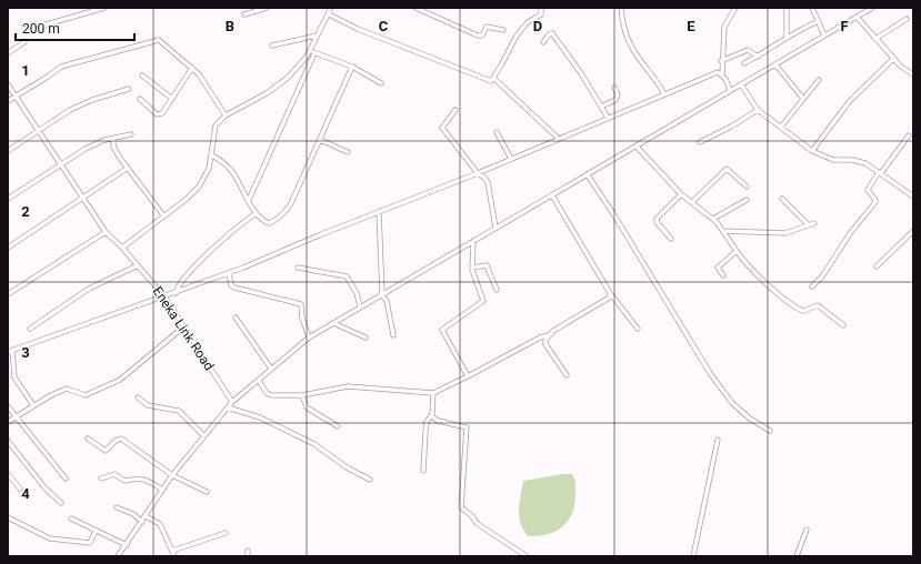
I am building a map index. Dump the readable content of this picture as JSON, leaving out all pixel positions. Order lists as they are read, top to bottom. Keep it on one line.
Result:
{"streets":{"street":["Eneka Link Road"]},"scale_bar":"200 m","grid":{"columns":["B","C","D","E","F"],"rows":["1","2","3","4"]}}
